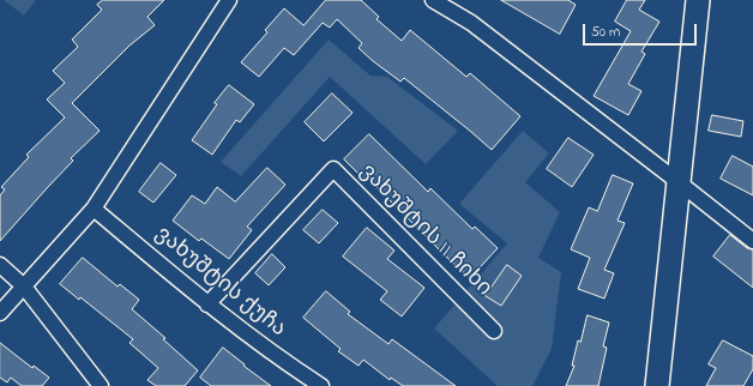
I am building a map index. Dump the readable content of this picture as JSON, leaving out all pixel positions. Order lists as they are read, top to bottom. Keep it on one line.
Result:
{"streets":{"street":["ვახუშტის II ჩიხი","ვახუშტის ქუჩა"]},"crossings":[["ვახუშტის II ჩიხი","ვახუშტის ქუჩა"]],"scale_bar":"50 m"}
